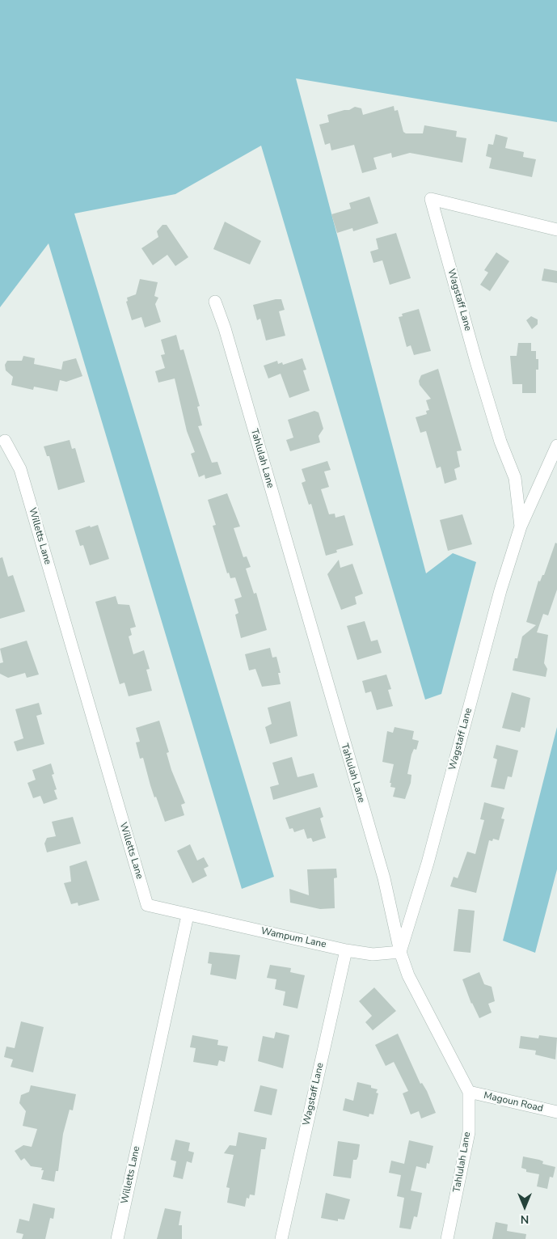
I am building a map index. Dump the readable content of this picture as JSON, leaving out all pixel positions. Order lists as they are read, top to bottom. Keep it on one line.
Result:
{"streets":{"street":["Wagstaff Lane","Tahlulah Lane","Willetts Lane","Wampum Lane","Magoun Road"]},"crossings":[["Wagstaff Lane","Tahlulah Lane"],["Wagstaff Lane","Wampum Lane"],["Tahlulah Lane","Wampum Lane"],["Tahlulah Lane","Magoun Road"],["Willetts Lane","Wampum Lane"]],"north":"bottom"}
